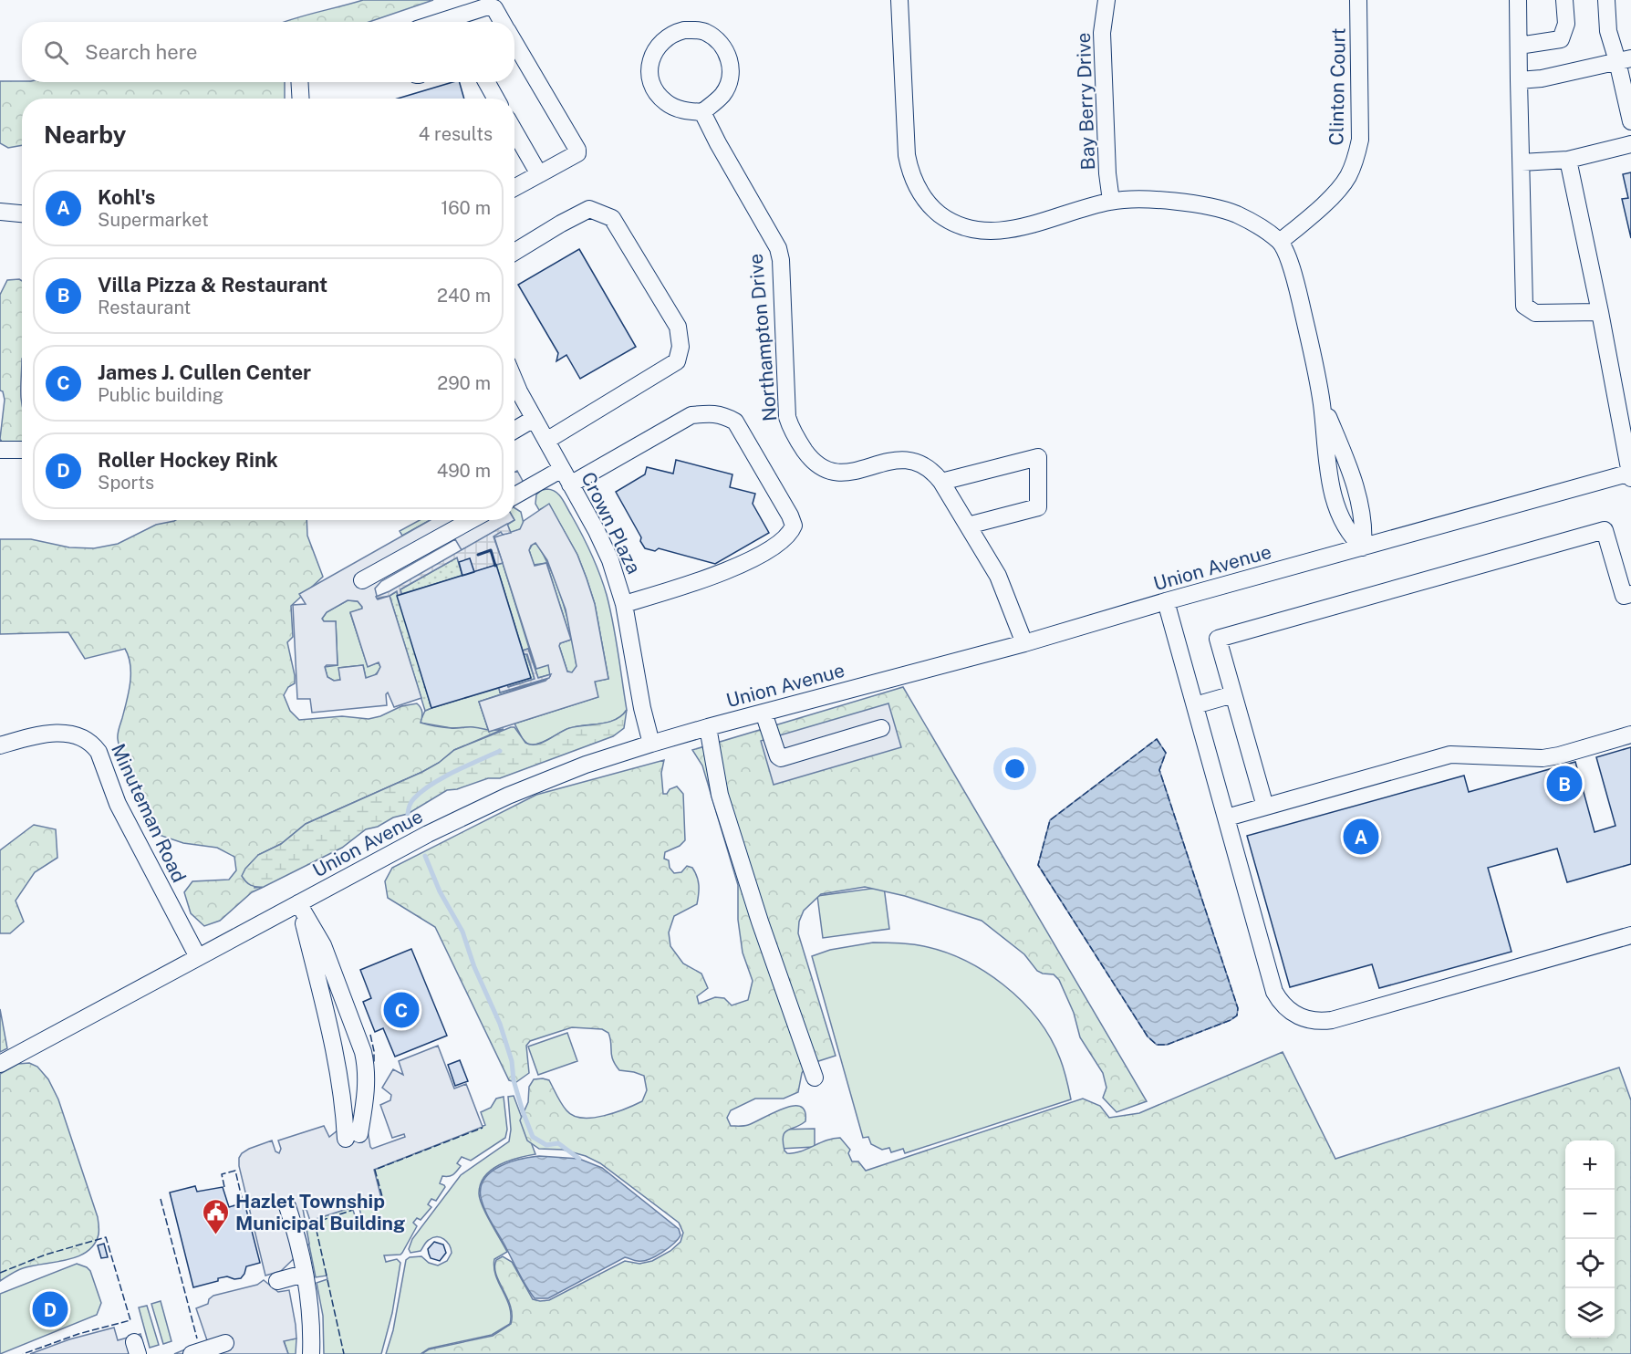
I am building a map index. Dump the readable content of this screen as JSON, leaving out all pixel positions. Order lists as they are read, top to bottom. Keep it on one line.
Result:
{"streets":{"street":["Clinton Court","Bay Berry Drive","Northampton Drive","Crown Plaza","Union Avenue","Minuteman Road"]},"crossings":[["Northampton Drive","Union Avenue"],["Crown Plaza","Union Avenue"],["Union Avenue","Minuteman Road"]],"places":{"public building":["Hazlet Township Municipal Building"]},"page":{"search":"Search here","heading":["Nearby","4 results"],"list":[{"mark":"A","name":"Kohl's","note":"Supermarket","value":"160 m"},{"mark":"B","name":"Villa Pizza & Restaurant","note":"Restaurant","value":"240 m"},{"mark":"C","name":"James J. Cullen Center","note":"Public building","value":"290 m"},{"mark":"D","name":"Roller Hockey Rink","note":"Sports","value":"490 m"}],"pins":["B","A","C","D"],"map_buttons":["+","−"]}}
